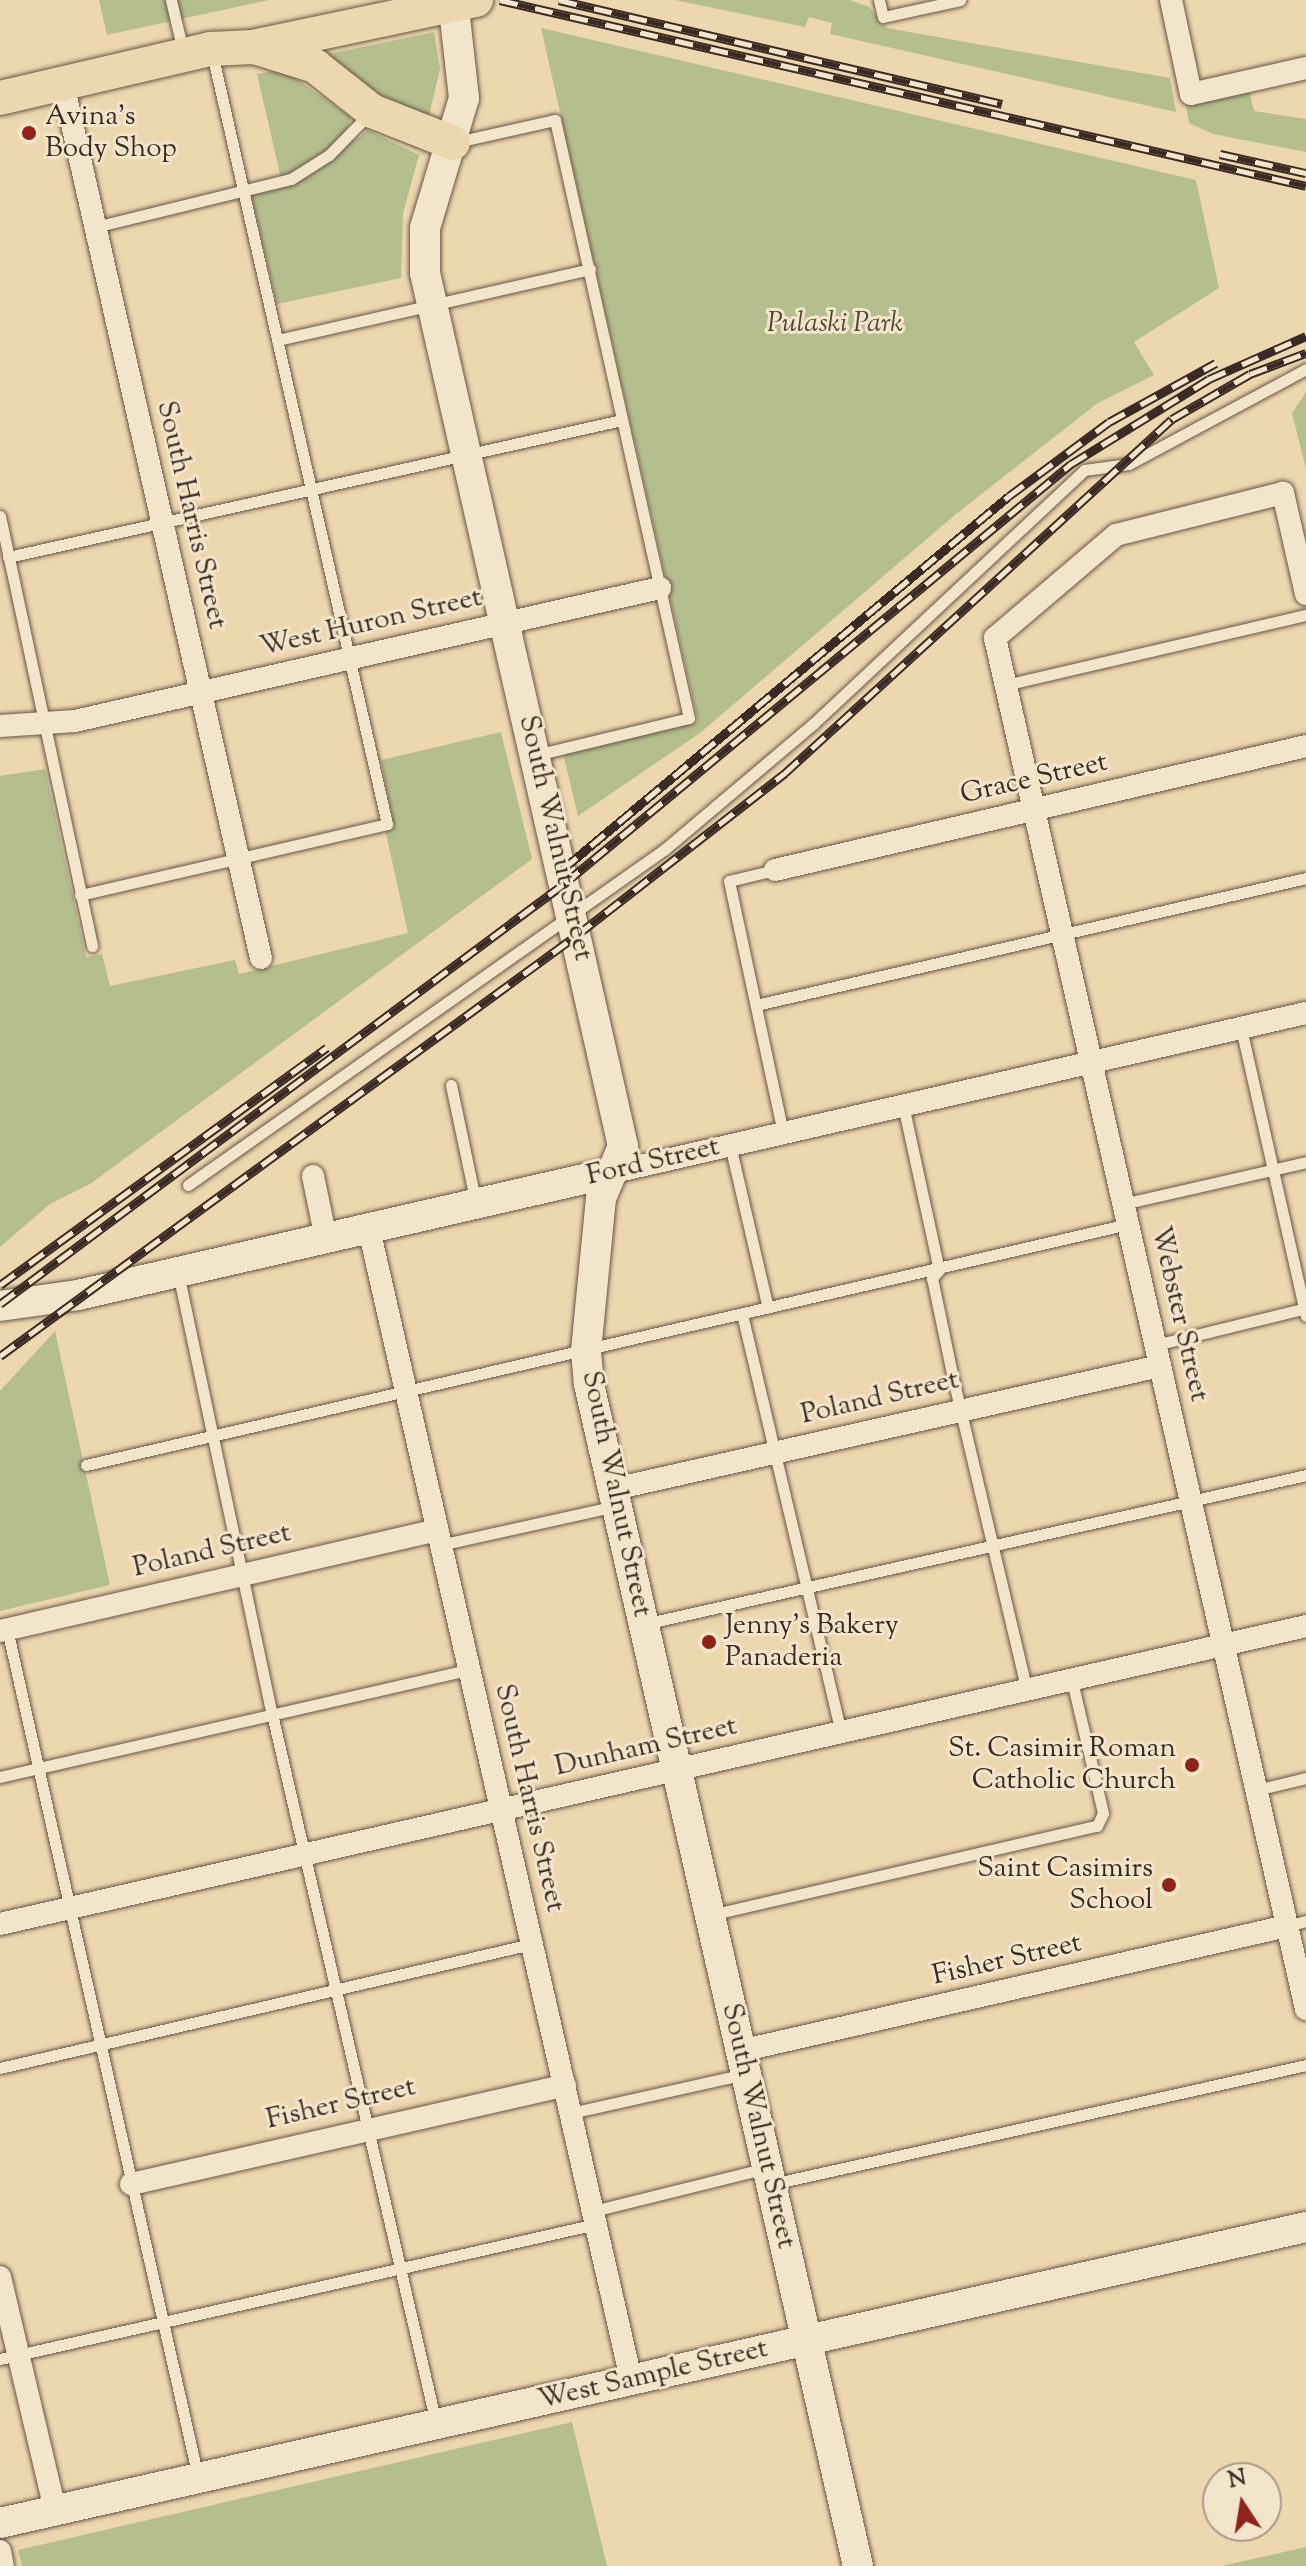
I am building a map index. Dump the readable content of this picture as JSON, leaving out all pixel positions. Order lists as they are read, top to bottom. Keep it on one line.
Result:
{"streets":{"street":["South Harris Street","West Huron Street","Grace Street","South Walnut Street","Ford Street","Webster Street","Poland Street","Dunham Street","Fisher Street","West Sample Street"]},"crossings":[["South Harris Street","West Huron Street"],["South Harris Street","Ford Street"],["South Harris Street","Poland Street"],["South Harris Street","Dunham Street"],["South Harris Street","Fisher Street"],["South Harris Street","West Sample Street"],["West Huron Street","South Walnut Street"],["Grace Street","Webster Street"],["South Walnut Street","Ford Street"],["South Walnut Street","Poland Street"],["South Walnut Street","Dunham Street"],["South Walnut Street","Fisher Street"],["South Walnut Street","West Sample Street"],["Ford Street","Webster Street"],["Webster Street","Poland Street"],["Webster Street","Dunham Street"],["Webster Street","Fisher Street"]],"parks":["Pulaski Park"],"places":["Avina's Body Shop","Jenny's Bakery Panaderia","St. Casimir Roman Catholic Church","Saint Casimirs School"],"north":"top"}
